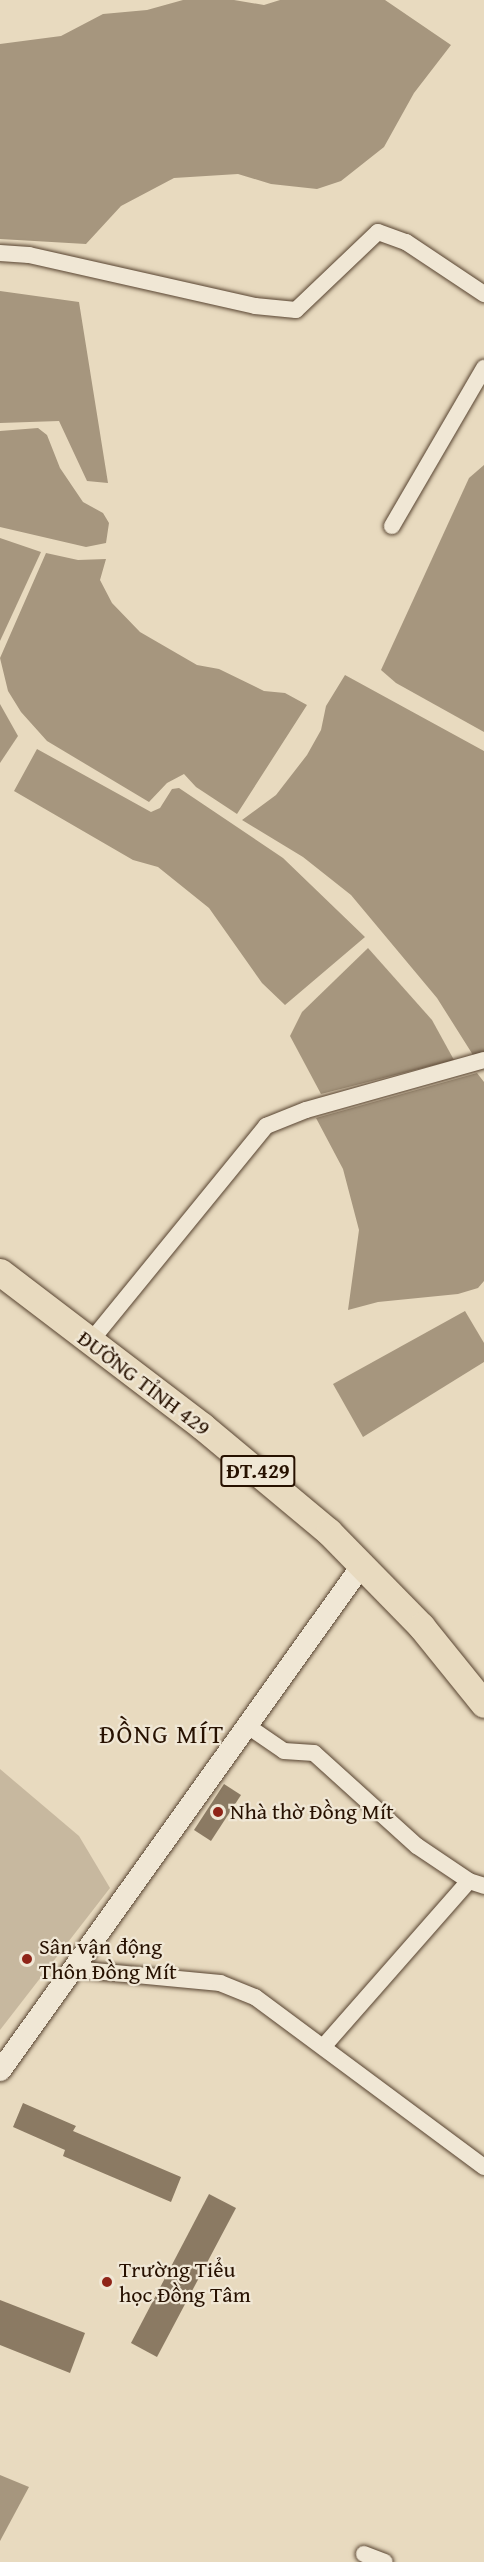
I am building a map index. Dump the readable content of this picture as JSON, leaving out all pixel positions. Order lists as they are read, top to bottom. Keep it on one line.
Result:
{"streets":{"main road":["ĐƯỜNG TỈNH 429","ĐT.429"]},"districts":["ĐỒNG MÍT"],"places":["Nhà thờ Đồng Mít","Sân vận động Thôn Đồng Mít","Trường Tiểu học Đồng Tâm"]}
